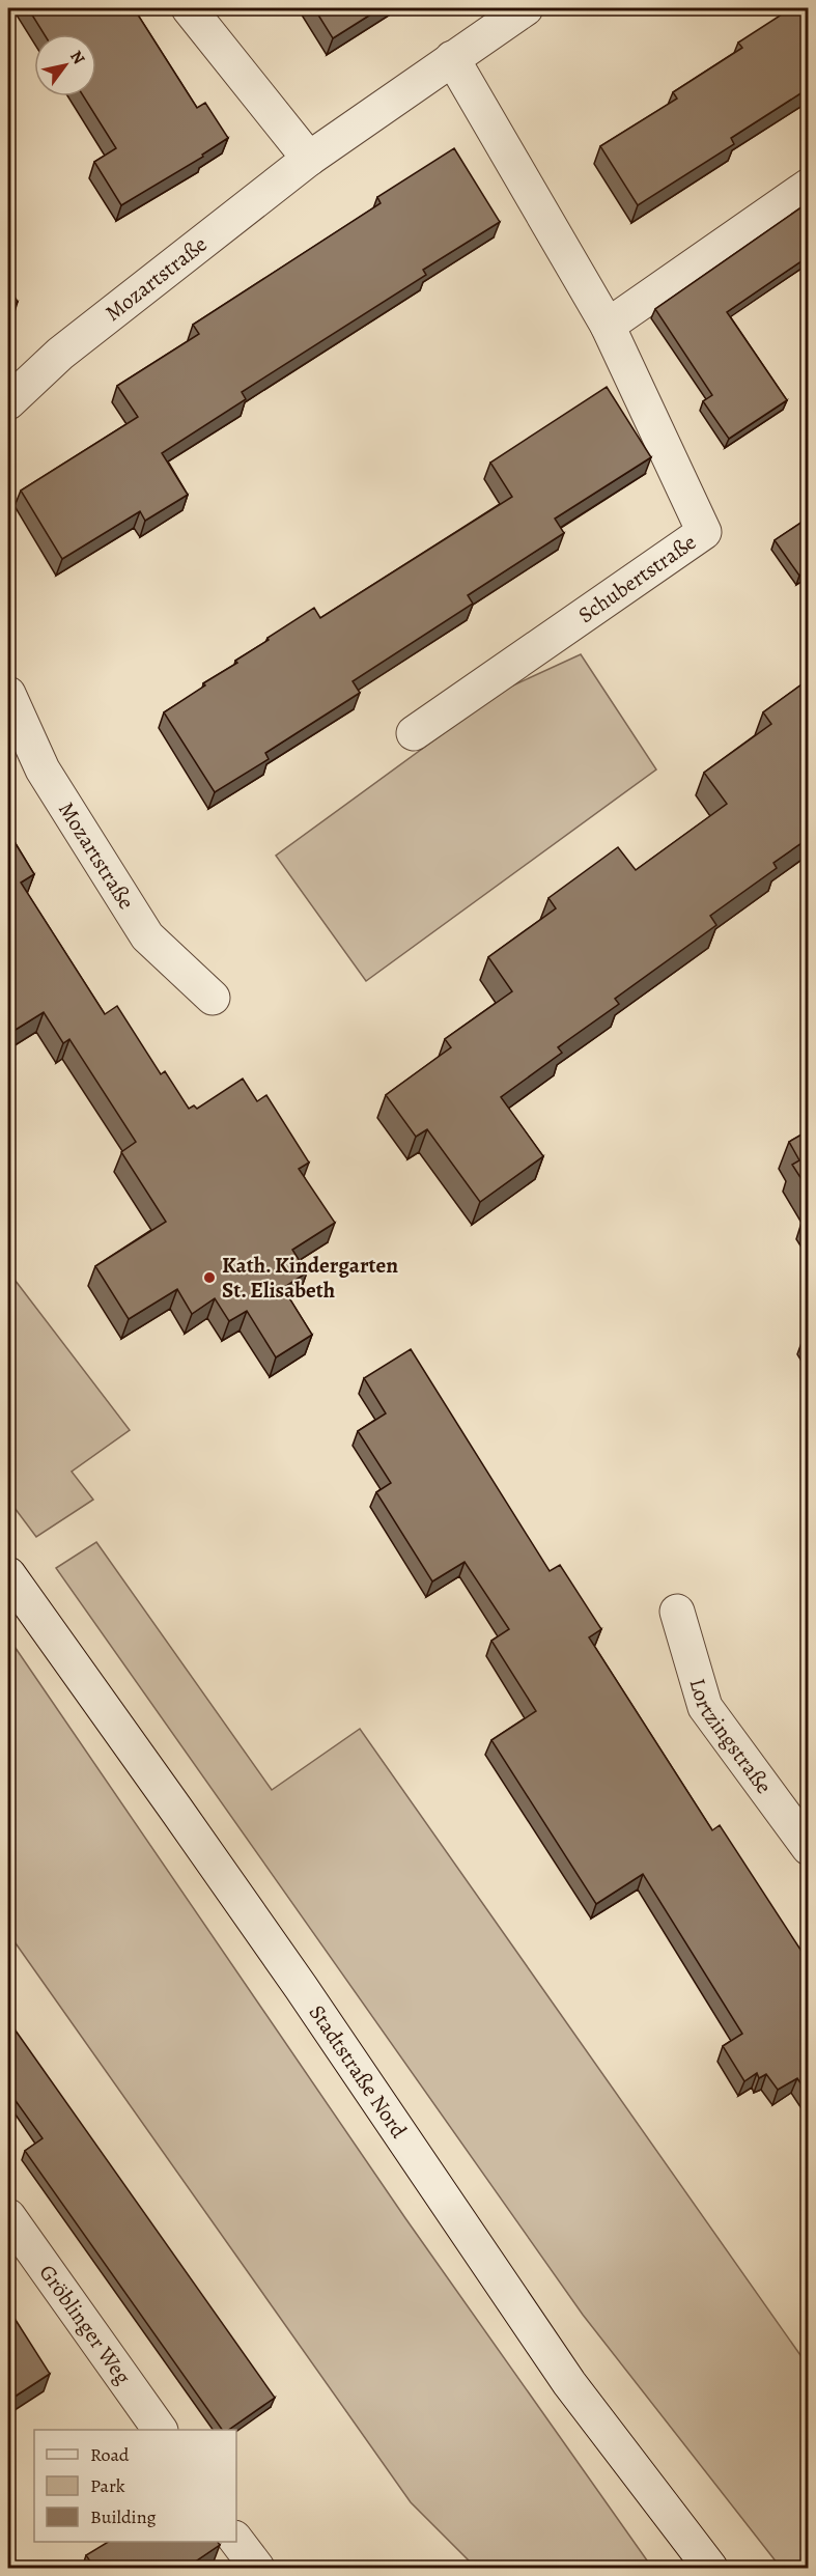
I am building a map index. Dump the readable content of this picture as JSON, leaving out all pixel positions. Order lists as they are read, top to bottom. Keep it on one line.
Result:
{"streets":{"street":["Mozartstraße","Schubertstraße","Lortzingstraße","Stadtstraße Nord","Gröblinger Weg"]},"crossings":[["Mozartstraße","Schubertstraße"]],"places":["Kath. Kindergarten St. Elisabeth"],"legend":["Road","Park","Building"],"north":"top right"}
